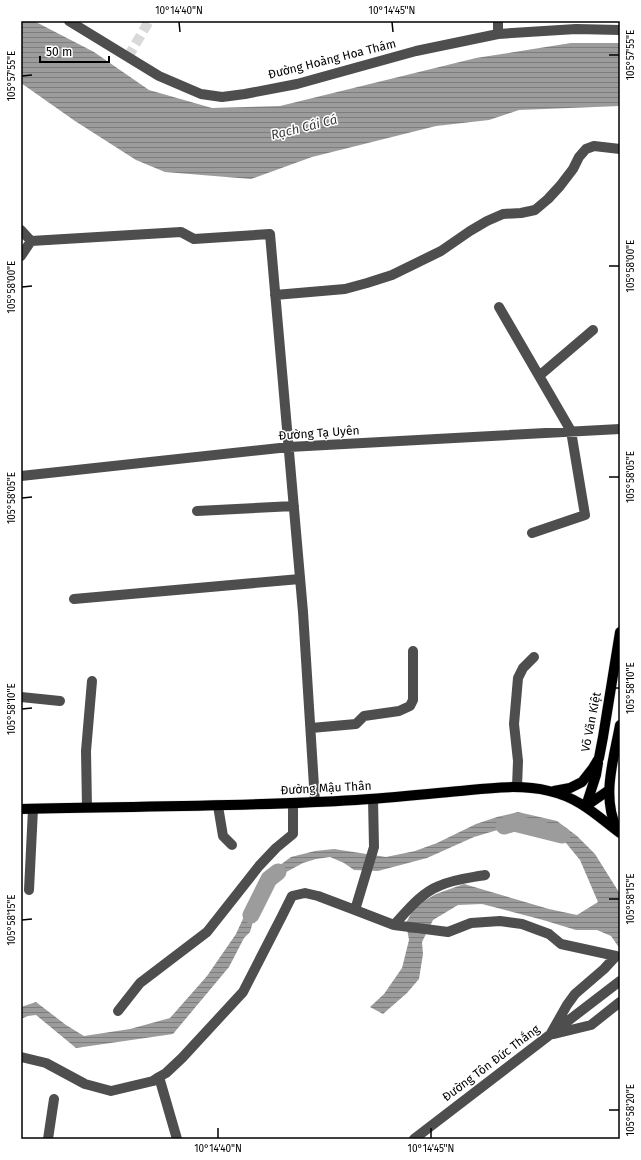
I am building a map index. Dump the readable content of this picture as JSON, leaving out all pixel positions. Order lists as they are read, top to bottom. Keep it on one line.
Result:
{"streets":{"main road":["Võ Văn Kiệt","Đường Mậu Thân"],"street":["Đường Hoàng Hoa Thám","Đường Tạ Uyên","Đường Tôn Đức Thắng"]},"crossings":[["Võ Văn Kiệt","Đường Mậu Thân"]],"water":["Rạch Cái Cá"],"scale_bar":"50 m","coordinates":["10°14'40\"N","10°14'45\"N","105°57'55\"E","105°58'00\"E","105°58'05\"E","105°58'10\"E","105°58'15\"E","105°58'20\"E"]}
